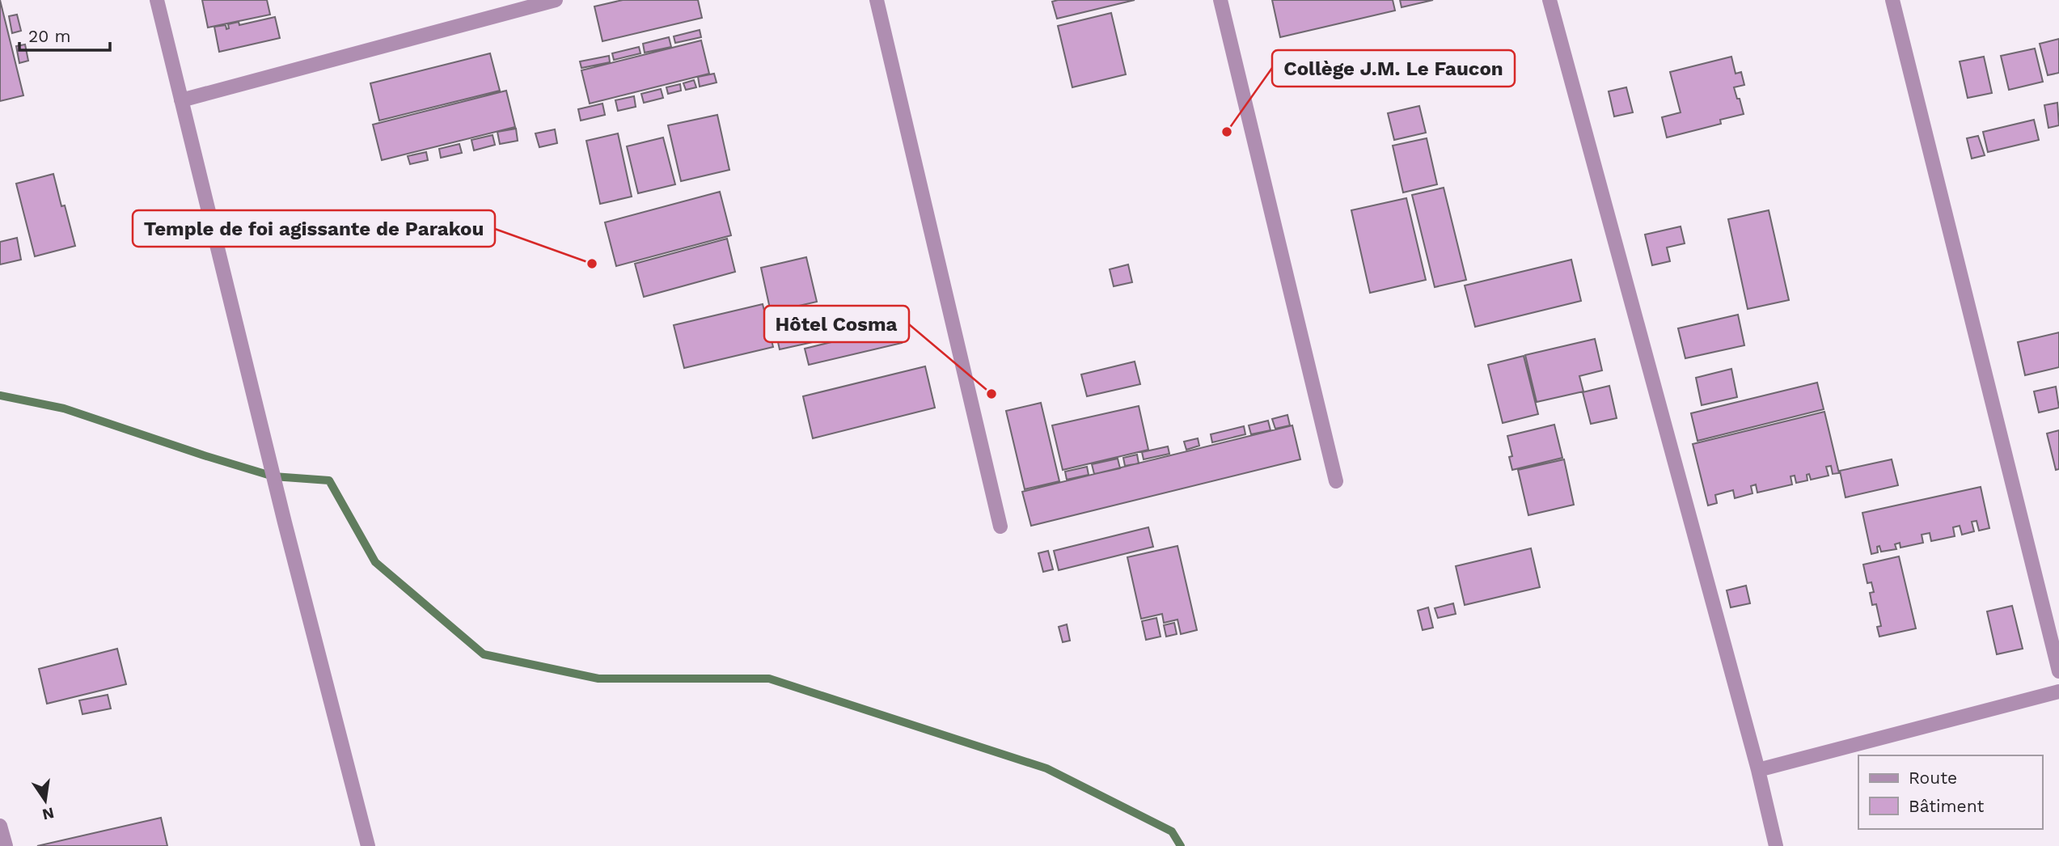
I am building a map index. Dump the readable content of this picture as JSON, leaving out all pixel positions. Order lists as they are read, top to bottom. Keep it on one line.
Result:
{"places":["Collège J.M. Le Faucon","Temple de foi agissante de Parakou","Hôtel Cosma"],"legend":["Route","Bâtiment"],"scale_bar":"20 m","north":"bottom"}
